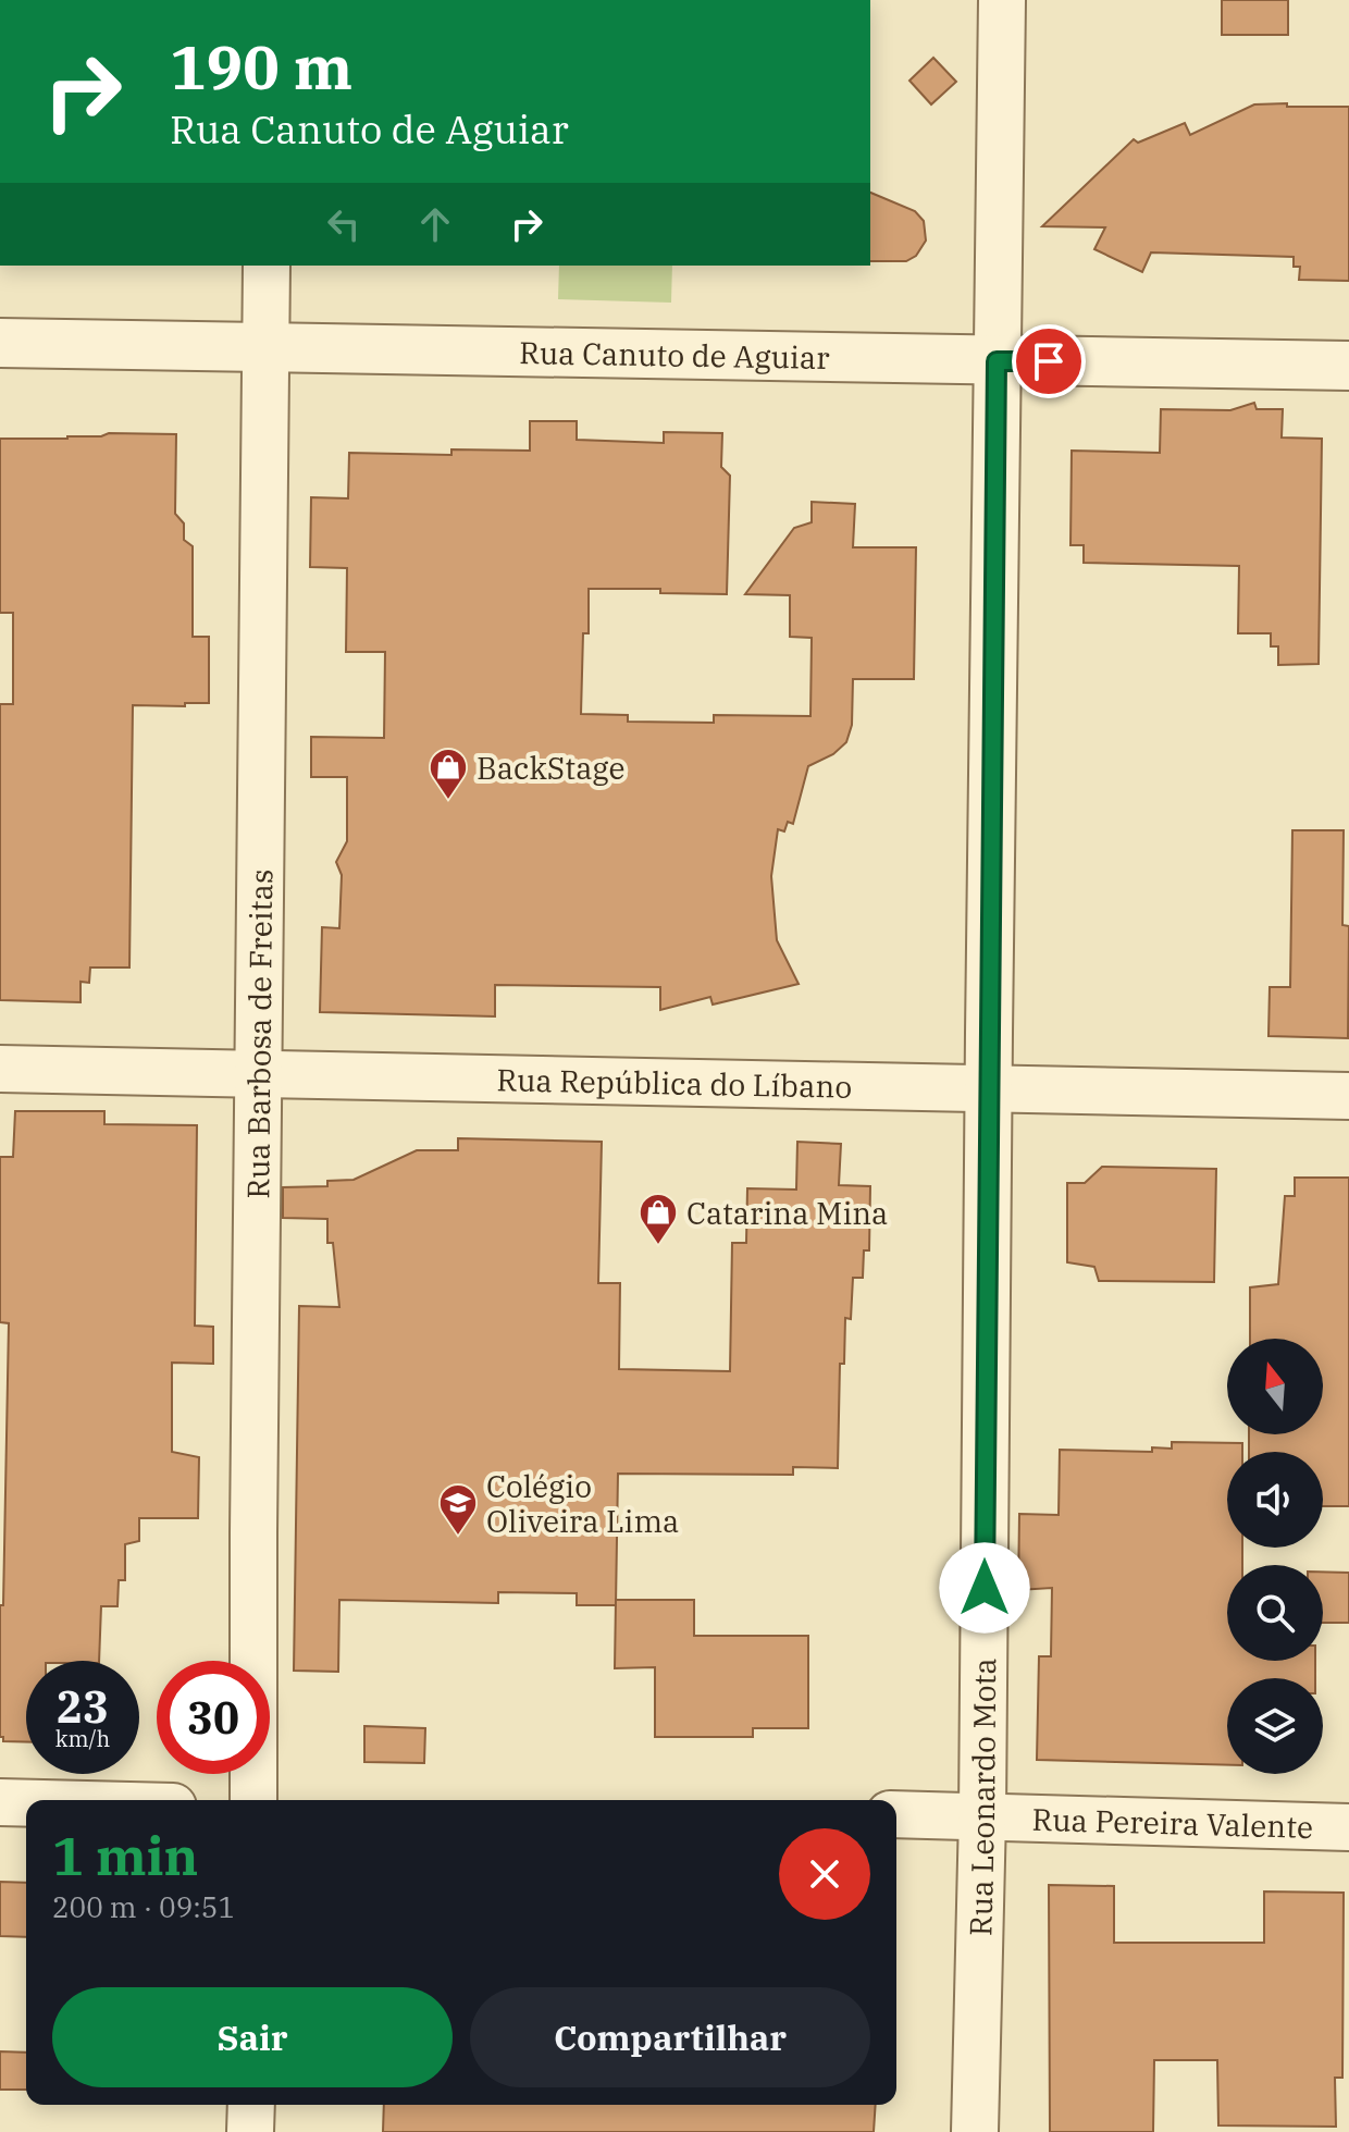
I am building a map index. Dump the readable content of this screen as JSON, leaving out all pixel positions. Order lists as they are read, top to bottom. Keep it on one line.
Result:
{"streets":{"street":["Rua Canuto de Aguiar","Rua Barbosa de Freitas","Rua República do Líbano","Rua Leonardo Mota","Rua Pereira Valente"]},"crossings":[["Rua Canuto de Aguiar","Rua Barbosa de Freitas"],["Rua Canuto de Aguiar","Rua Leonardo Mota"],["Rua Barbosa de Freitas","Rua República do Líbano"],["Rua República do Líbano","Rua Leonardo Mota"],["Rua Leonardo Mota","Rua Pereira Valente"]],"places":{"shop":["BackStage","Catarina Mina"],"school or university":["Colégio Oliveira Lima"]},"north":"top","page":{"turn":["190 m","Rua Canuto de Aguiar"],"speed":"23 km/h","limit":"30","heading":["1 min","200 m · 09:51"],"buttons":["Sair","Compartilhar"]}}
